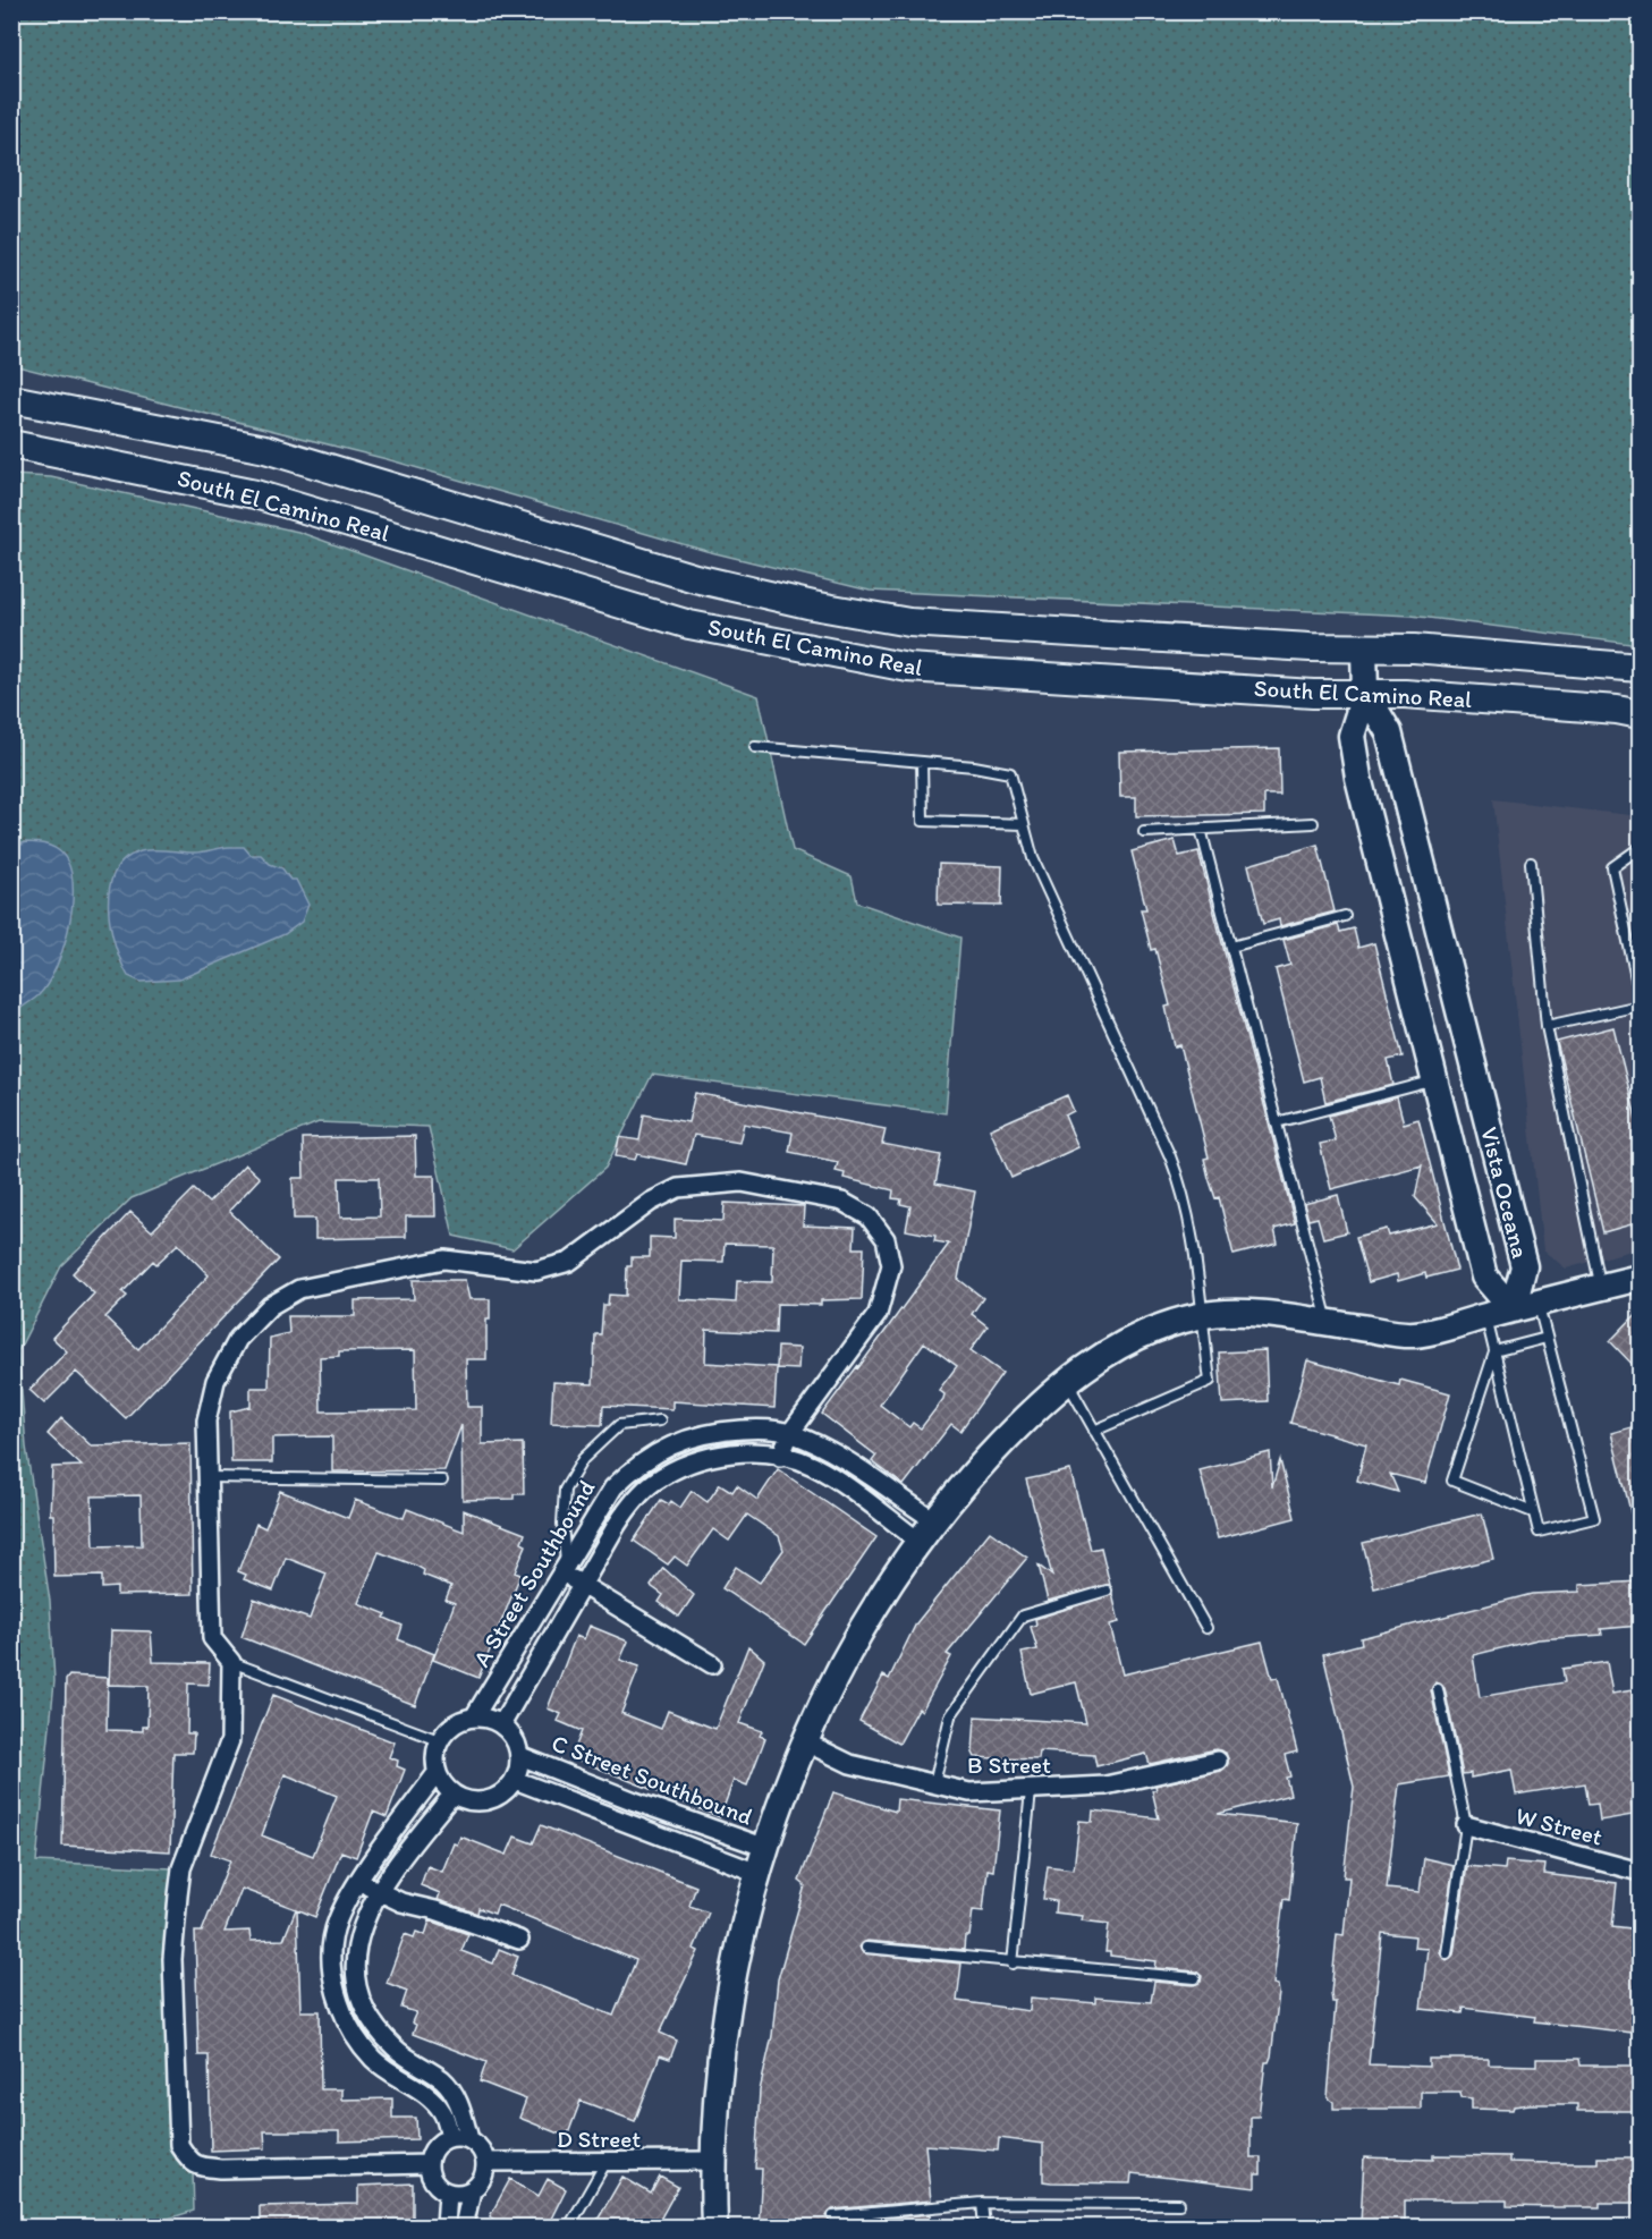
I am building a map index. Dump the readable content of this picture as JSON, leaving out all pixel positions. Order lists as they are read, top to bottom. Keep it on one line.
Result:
{"streets":{"main road":["South El Camino Real"],"street":["Vista Oceana","A Street Southbound","B Street","C Street Southbound","W Street","D Street"]},"crossings":[["South El Camino Real","Vista Oceana"],["A Street Southbound","C Street Southbound"]]}
